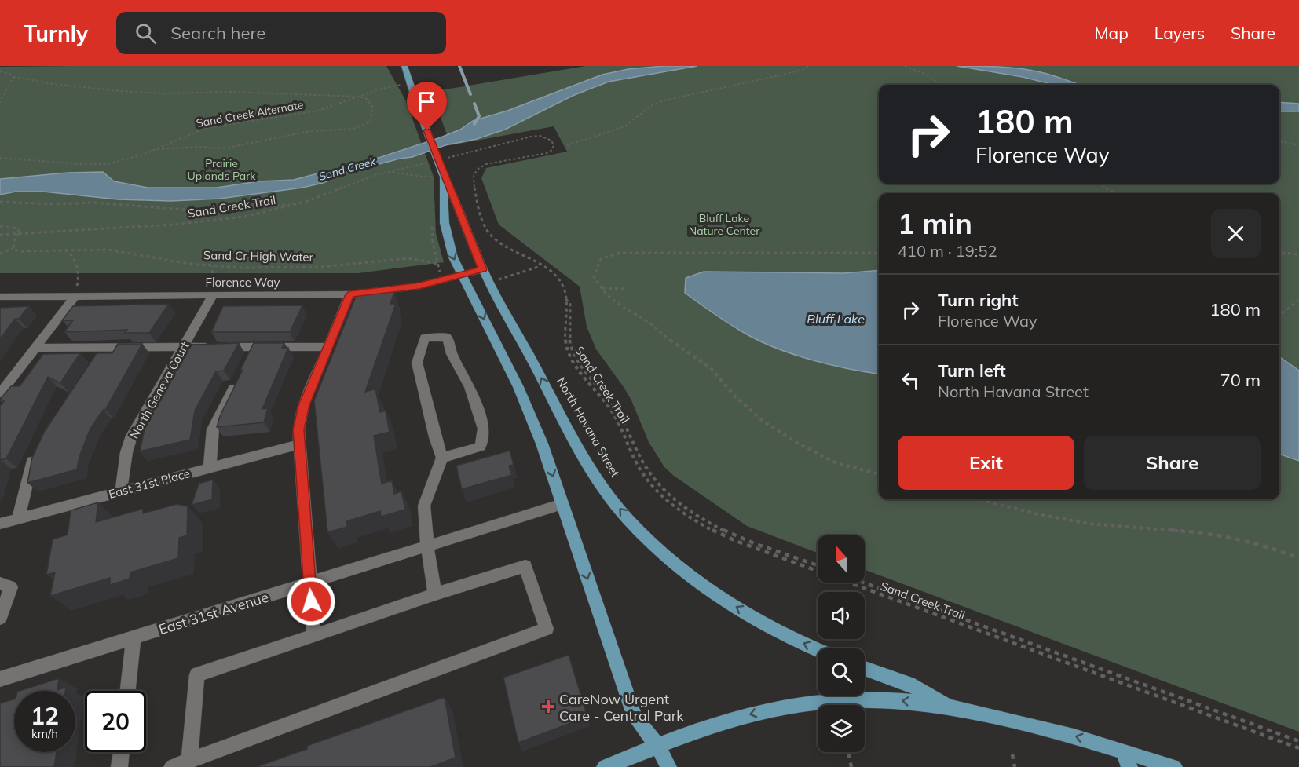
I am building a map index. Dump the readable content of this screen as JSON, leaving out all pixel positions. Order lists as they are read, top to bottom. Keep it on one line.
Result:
{"streets":{"main road":["North Havana Street"],"street":["Florence Way","North Geneva Court","East 31st Place","East 31st Avenue"],"path":["Sand Creek Alternate","Sand Creek Trail","Sand Cr High Water"]},"crossings":[["Florence Way","North Geneva Court"],["Florence Way","North Havana Street"],["North Geneva Court","East 31st Place"],["North Havana Street","East 31st Avenue"]],"water":["Sand Creek","Bluff Lake"],"parks":["Prairie Uplands Park","Bluff Lake Nature Center"],"places":{"health":["CareNow Urgent Care - Central Park"]},"north":"top","page":{"header":"Turnly","search":"Search here","nav":["Map","Layers","Share"],"turn":["180 m","Florence Way"],"heading":["1 min","410 m · 19:52"],"list":[{"name":"Turn right","note":"Florence Way","value":"180 m"},{"name":"Turn left","note":"North Havana Street","value":"70 m"}],"buttons":["Exit","Share"],"speed":"12 km/h","limit":"20"}}
